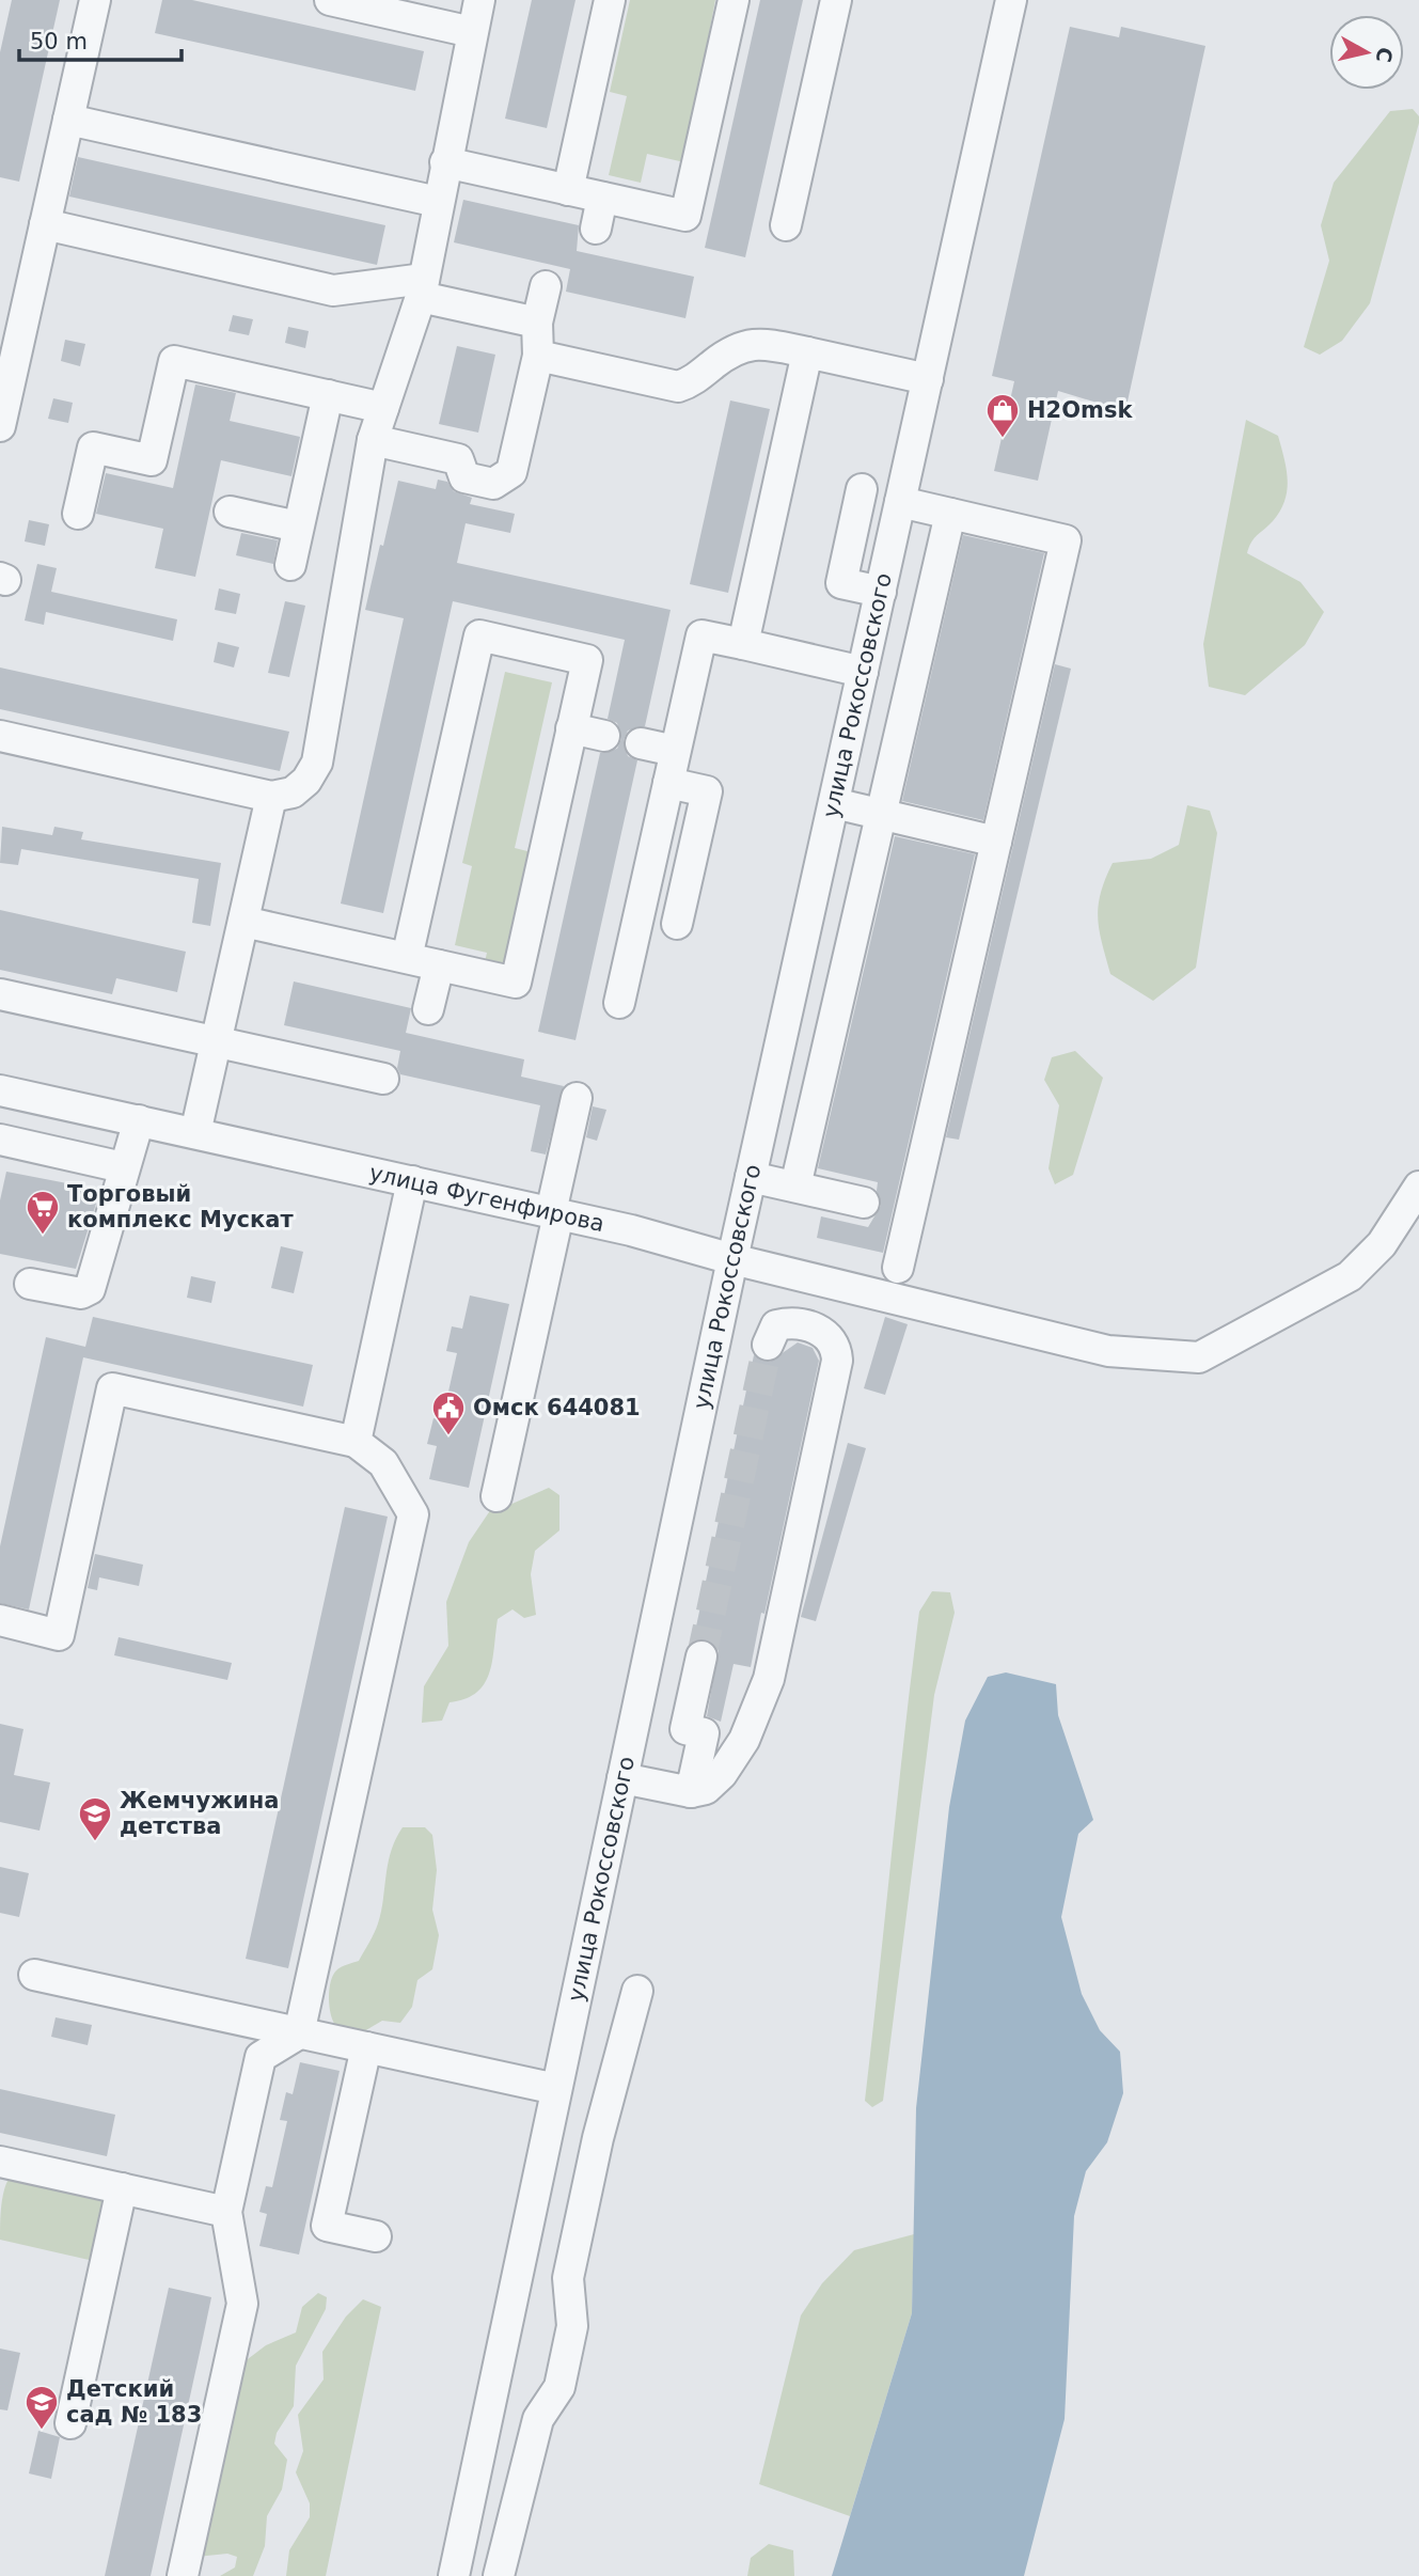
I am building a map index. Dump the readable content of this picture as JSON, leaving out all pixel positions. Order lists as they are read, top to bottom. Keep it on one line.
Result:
{"streets":{"street":["улица Рокоссовского","улица Фугенфирова"]},"crossings":[["улица Рокоссовского","улица Фугенфирова"]],"places":{"shop":["H2Omsk"],"supermarket":["Торговый комплекс Мускат"],"public building":["Омск 644081"],"school or university":["Жемчужина детства","Детский сад № 183"]},"scale_bar":"50 m","north":"right"}
